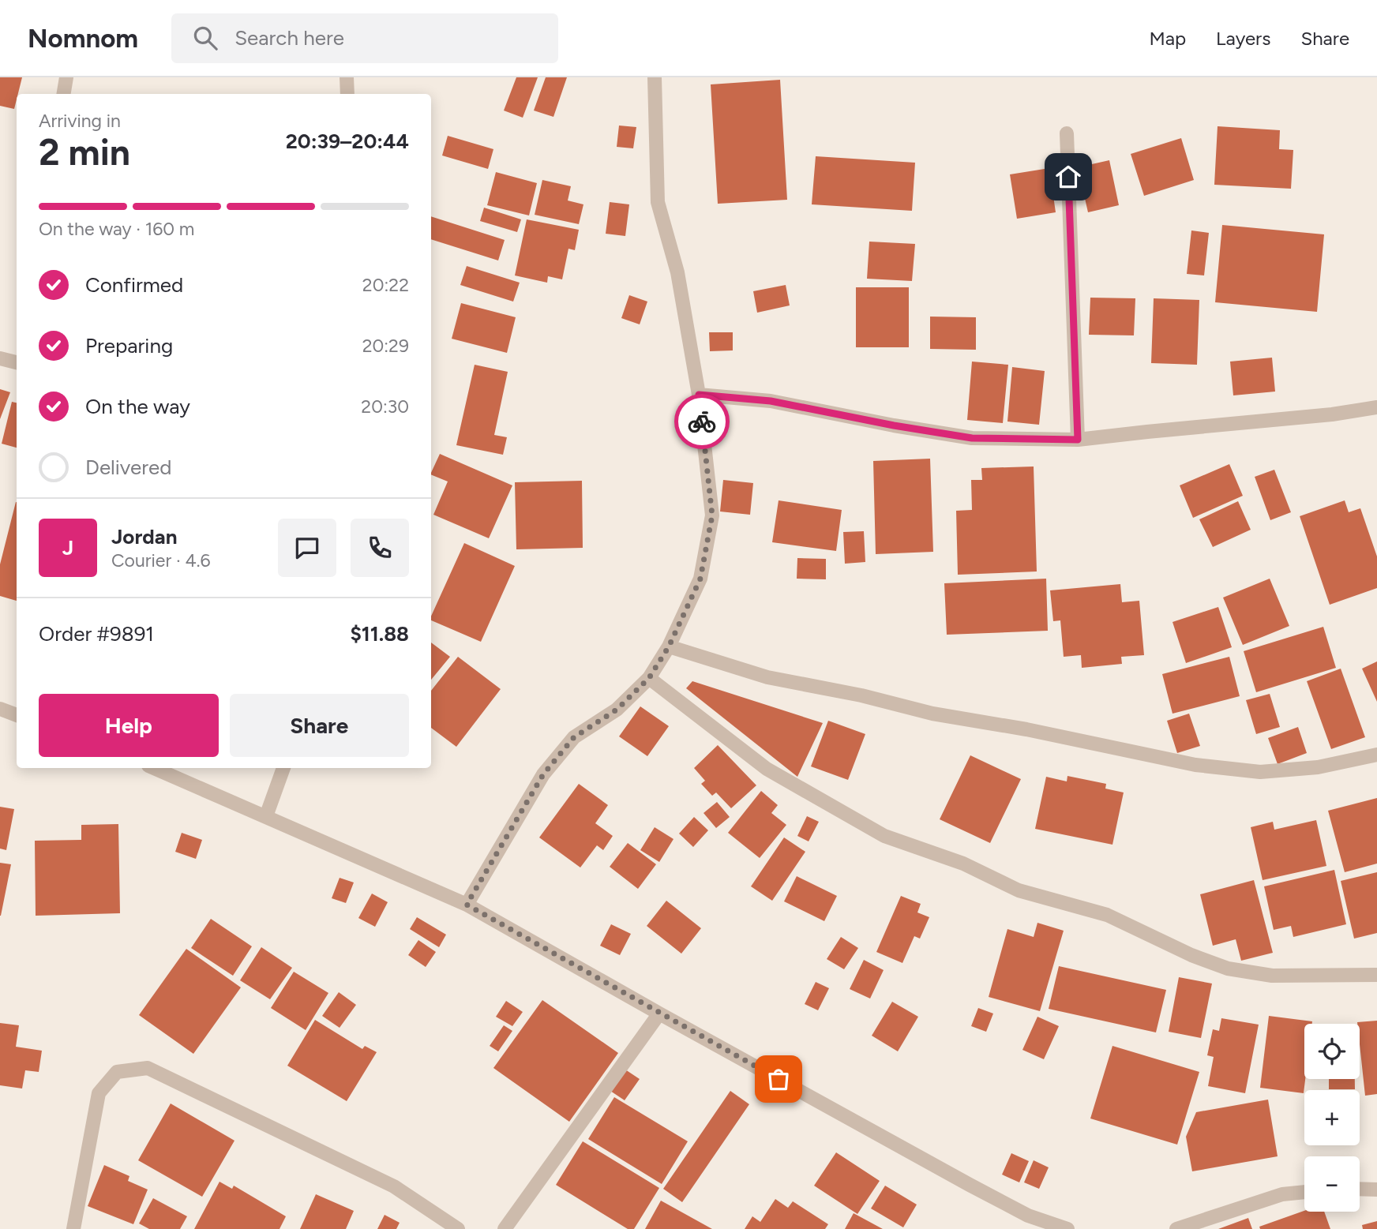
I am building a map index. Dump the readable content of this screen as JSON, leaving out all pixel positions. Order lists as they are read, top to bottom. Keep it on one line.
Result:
{"page":{"header":"Nomnom","search":"Search here","nav":["Map","Layers","Share"],"heading":["2 min","Arriving in","20:39–20:44"],"panel":["Jordan","Courier · 4.6","Order #9891","$11.88"],"bar":"On the way · 160 m","list":[["Confirmed","20:22"],["Preparing","20:29"],["On the way","20:30"],"Delivered"],"round":"J","buttons":["Help","Share"],"map_buttons":["+","−"]}}
